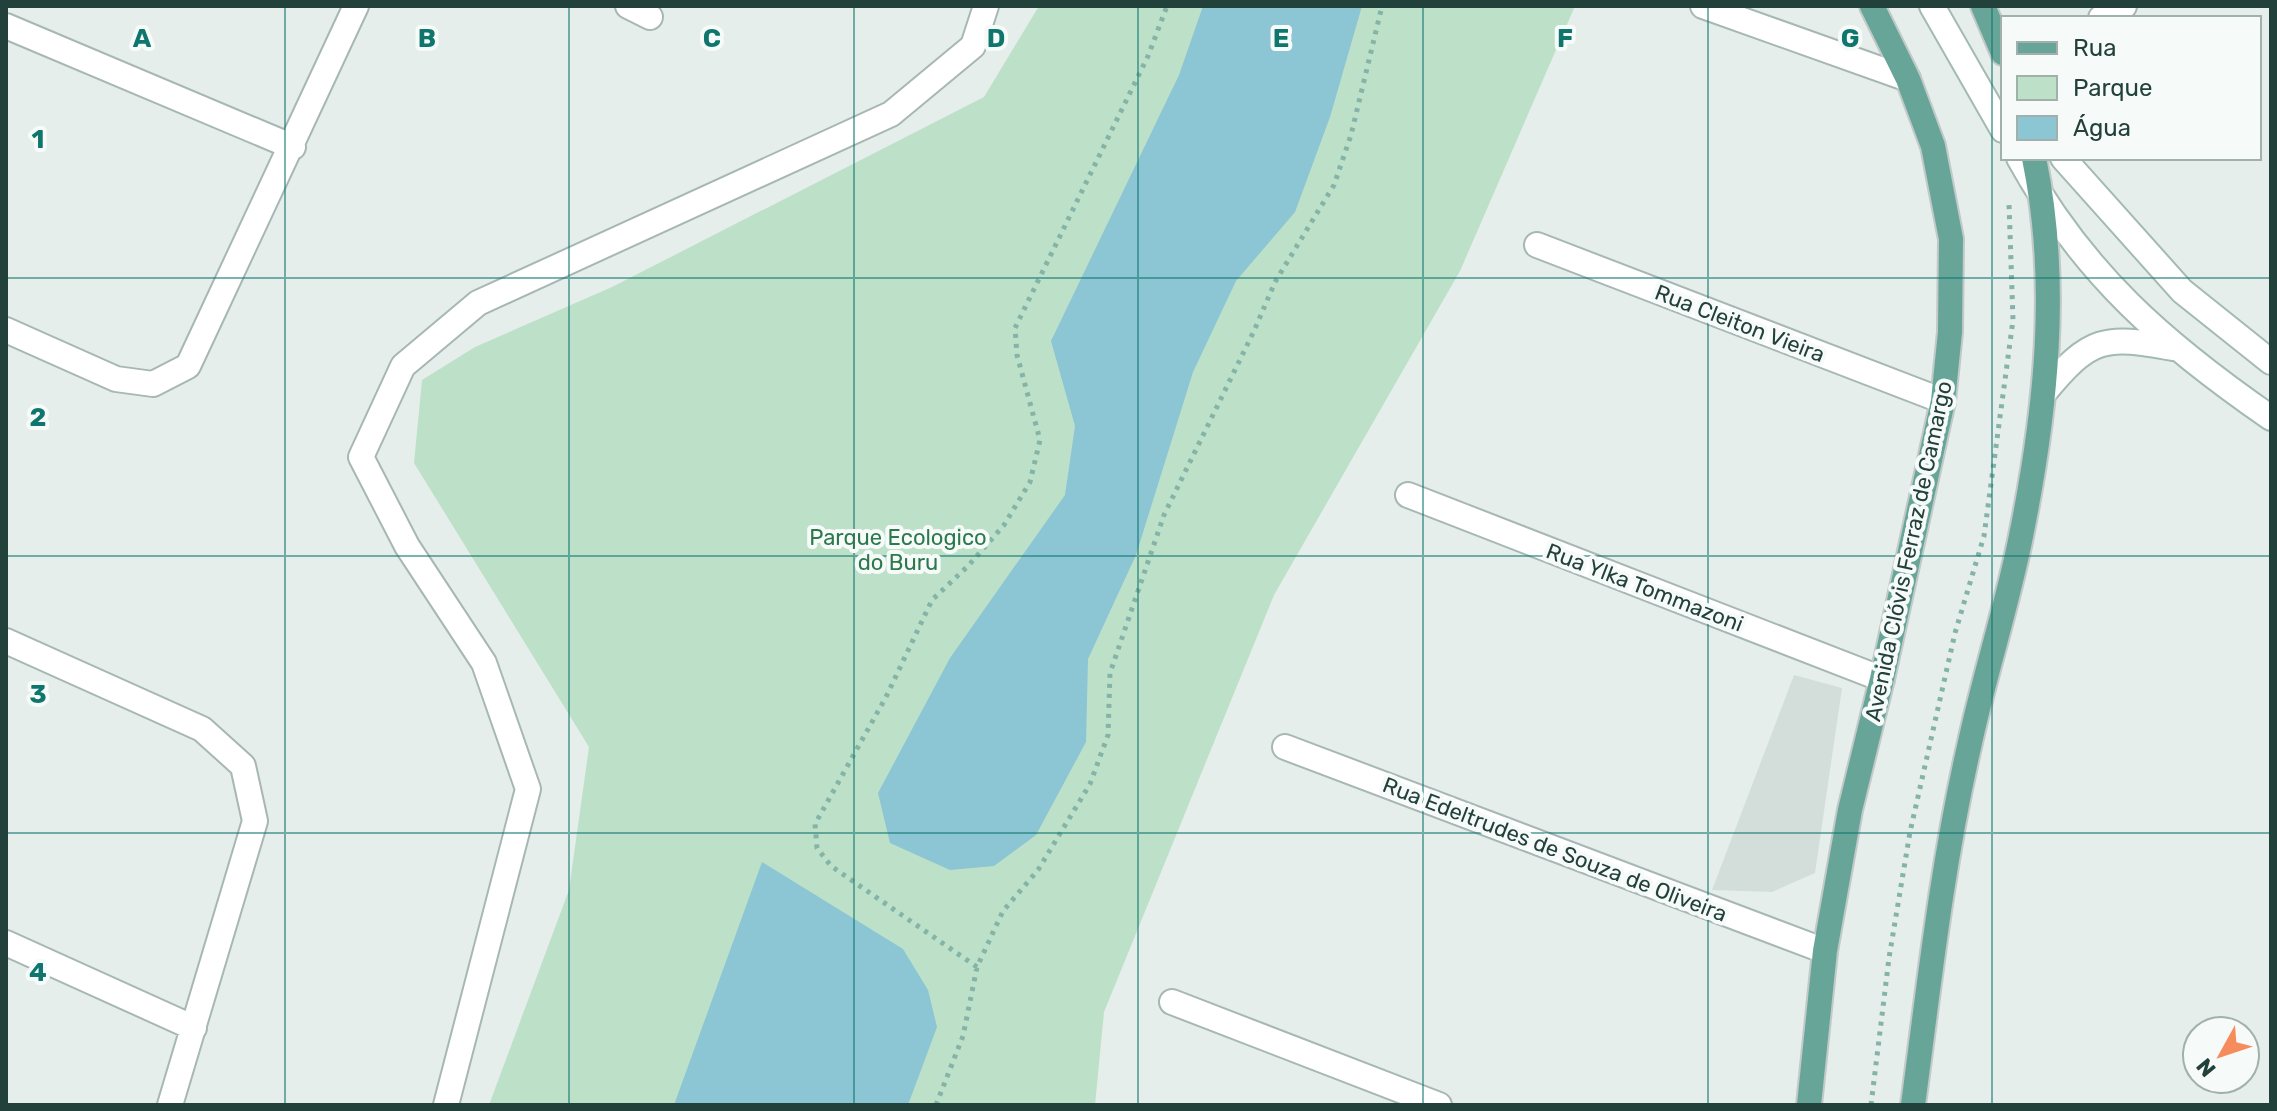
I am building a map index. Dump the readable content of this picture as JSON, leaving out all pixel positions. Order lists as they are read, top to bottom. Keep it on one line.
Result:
{"streets":{"main road":["Avenida Clóvis Ferraz de Camargo"],"street":["Rua Cleiton Vieira","Rua Ylka Tommazoni","Rua Edeltrudes de Souza de Oliveira"]},"crossings":[["Rua Cleiton Vieira","Avenida Clóvis Ferraz de Camargo"],["Avenida Clóvis Ferraz de Camargo","Rua Ylka Tommazoni"],["Avenida Clóvis Ferraz de Camargo","Rua Edeltrudes de Souza de Oliveira"]],"parks":["Parque Ecologico do Buru"],"legend":["Rua","Parque","Água"],"north":"bottom left","grid":{"columns":["A","B","C","D","E","F","G"],"rows":["1","2","3","4"]}}
